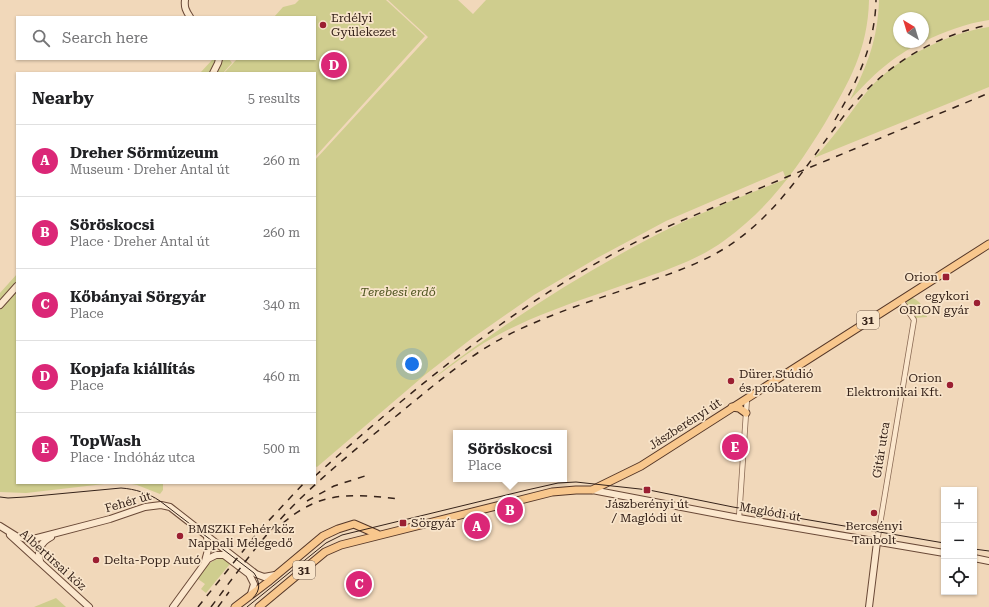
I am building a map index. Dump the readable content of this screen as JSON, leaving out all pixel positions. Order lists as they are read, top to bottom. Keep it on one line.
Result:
{"streets":{"main road":["31","Jászberényi út","Gitár utca","Fehér út","Maglódi út","Albertirsai köz"]},"crossings":[["31","Jászberényi út"],["31","Fehér út"],["31","Maglódi út"],["Jászberényi út","Gitár utca"],["Jászberényi út","Maglódi út"],["Gitár utca","Maglódi út"],["Fehér út","Albertirsai köz"]],"parks":["Terebesi erdő"],"places":{"other":["Erdélyi Gyülekezet","egykori ORION gyár","Dürer Stúdió és próbaterem","Orion Elektronikai Kft.","Bercsényi Tanbolt","BMSZKI Fehér köz Nappali Melegedő","Delta-Popp Autó"],"transit":["Orion","Jászberényi út / Maglódi út","Sörgyár"]},"north":"top left","page":{"search":"Search here","pins":["D","E","B","A","C"],"heading":["Nearby","5 results"],"list":[{"mark":"A","name":"Dreher Sörmúzeum","note":"Museum · Dreher Antal út","value":"260 m"},{"mark":"B","name":"Söröskocsi","note":"Place · Dreher Antal út","value":"260 m"},{"mark":"C","name":"Kőbányai Sörgyár","note":"Place","value":"340 m"},{"mark":"D","name":"Kopjafa kiállítás","note":"Place","value":"460 m"},{"mark":"E","name":"TopWash","note":"Place · Indóház utca","value":"500 m"}],"popup":["Söröskocsi","Place"],"map_buttons":["+","−"]}}
